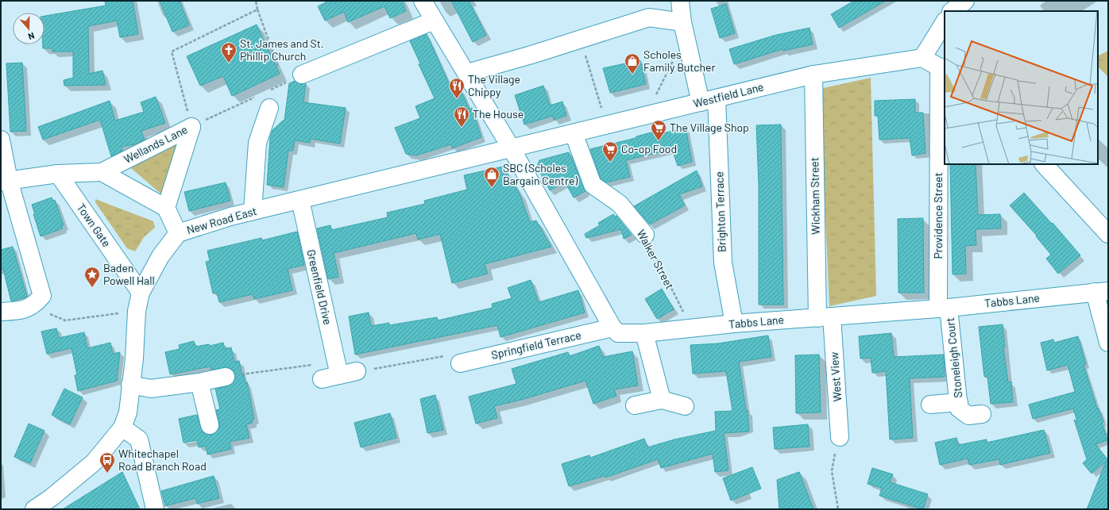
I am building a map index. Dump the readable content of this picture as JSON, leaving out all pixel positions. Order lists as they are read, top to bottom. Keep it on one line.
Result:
{"streets":{"street":["Westfield Lane","Wellands Lane","Wickham Street","Brighton Terrace","Providence Street","New Road East","Town Gate","Walker Street","Greenfield Drive","Tabbs Lane","Springfield Terrace","Stoneleigh Court","West View"]},"crossings":[["Westfield Lane","Wickham Street"],["Westfield Lane","Brighton Terrace"],["Westfield Lane","New Road East"],["Westfield Lane","Walker Street"],["Wellands Lane","Town Gate"],["Wickham Street","Tabbs Lane"],["Wickham Street","West View"],["Brighton Terrace","Tabbs Lane"],["Providence Street","Tabbs Lane"],["Providence Street","Stoneleigh Court"],["New Road East","Town Gate"],["New Road East","Greenfield Drive"],["Walker Street","Tabbs Lane"],["Tabbs Lane","Springfield Terrace"],["Tabbs Lane","Stoneleigh Court"],["Tabbs Lane","West View"]],"places":{"church":["St. James and St. Phillip Church"],"shop":["Scholes Family Butcher","SBC (Scholes Bargain Centre)"],"restaurant":["The Village Chippy","The House"],"supermarket":["The Village Shop","Co-op Food"],"place":["Baden Powell Hall"],"bus stop":["Whitechapel Road Branch Road"]},"north":"bottom"}
